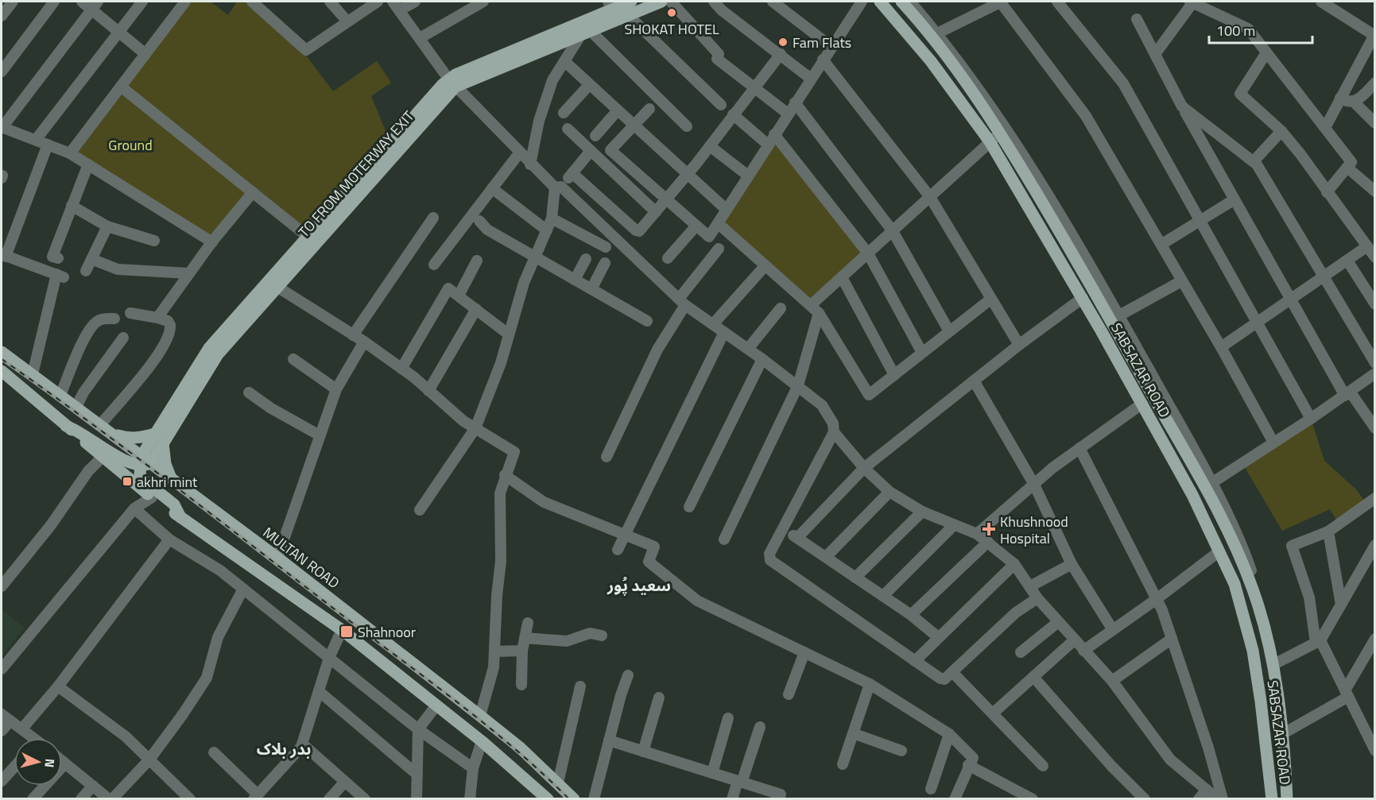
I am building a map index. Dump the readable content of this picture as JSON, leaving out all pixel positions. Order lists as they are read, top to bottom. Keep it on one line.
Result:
{"streets":{"main road":["TO FROM MOTERWAY EXIT","SABSAZAR ROAD","MULTAN ROAD"]},"crossings":[["TO FROM MOTERWAY EXIT","MULTAN ROAD"]],"districts":["سعید پُور","بدر بلاک"],"parks":["Ground"],"places":{"other":["SHOKAT HOTEL","Fam Flats"],"transit":["akhri mint","Shahnoor"],"health":["Khushnood Hospital"]},"scale_bar":"100 m","north":"right"}
